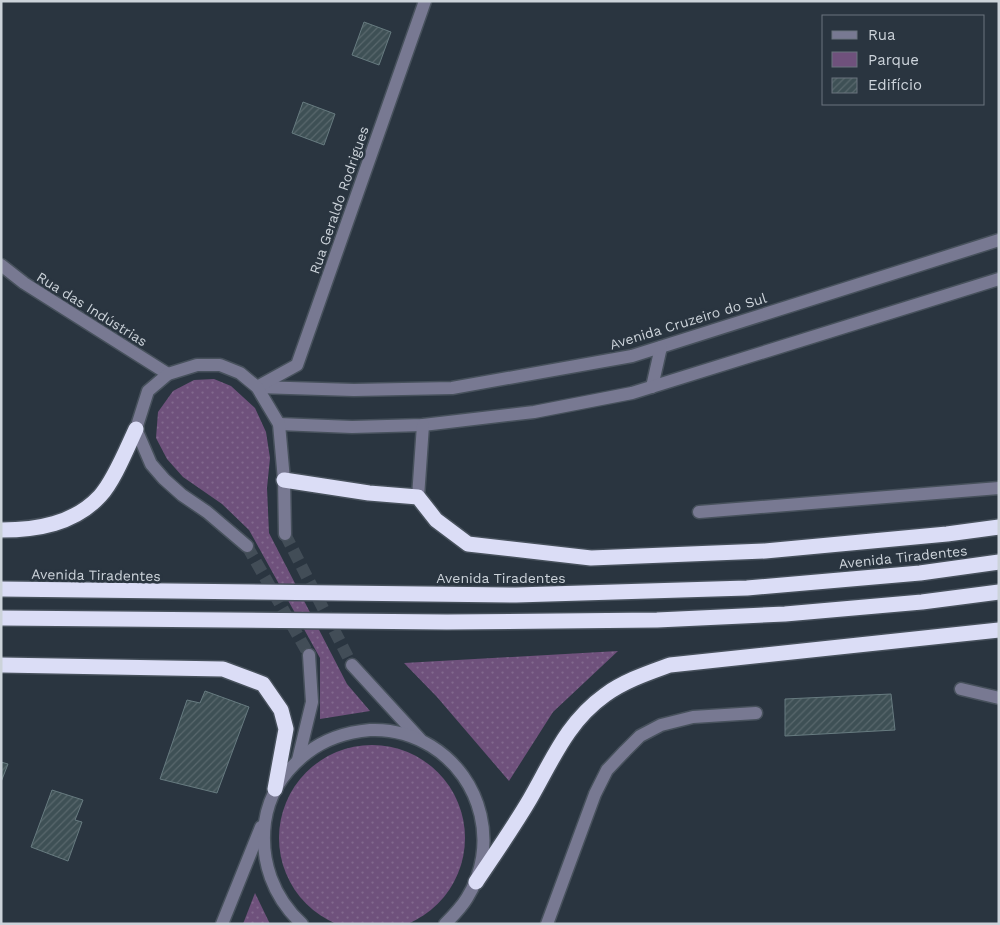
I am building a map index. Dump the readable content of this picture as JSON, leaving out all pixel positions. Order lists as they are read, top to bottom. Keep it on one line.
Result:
{"streets":{"highway":["Avenida Tiradentes"],"street":["Rua Geraldo Rodrigues","Rua das Indústrias","Avenida Cruzeiro do Sul"]},"crossings":[["Rua Geraldo Rodrigues","Avenida Cruzeiro do Sul"]],"legend":["Rua","Parque","Edifício"]}
